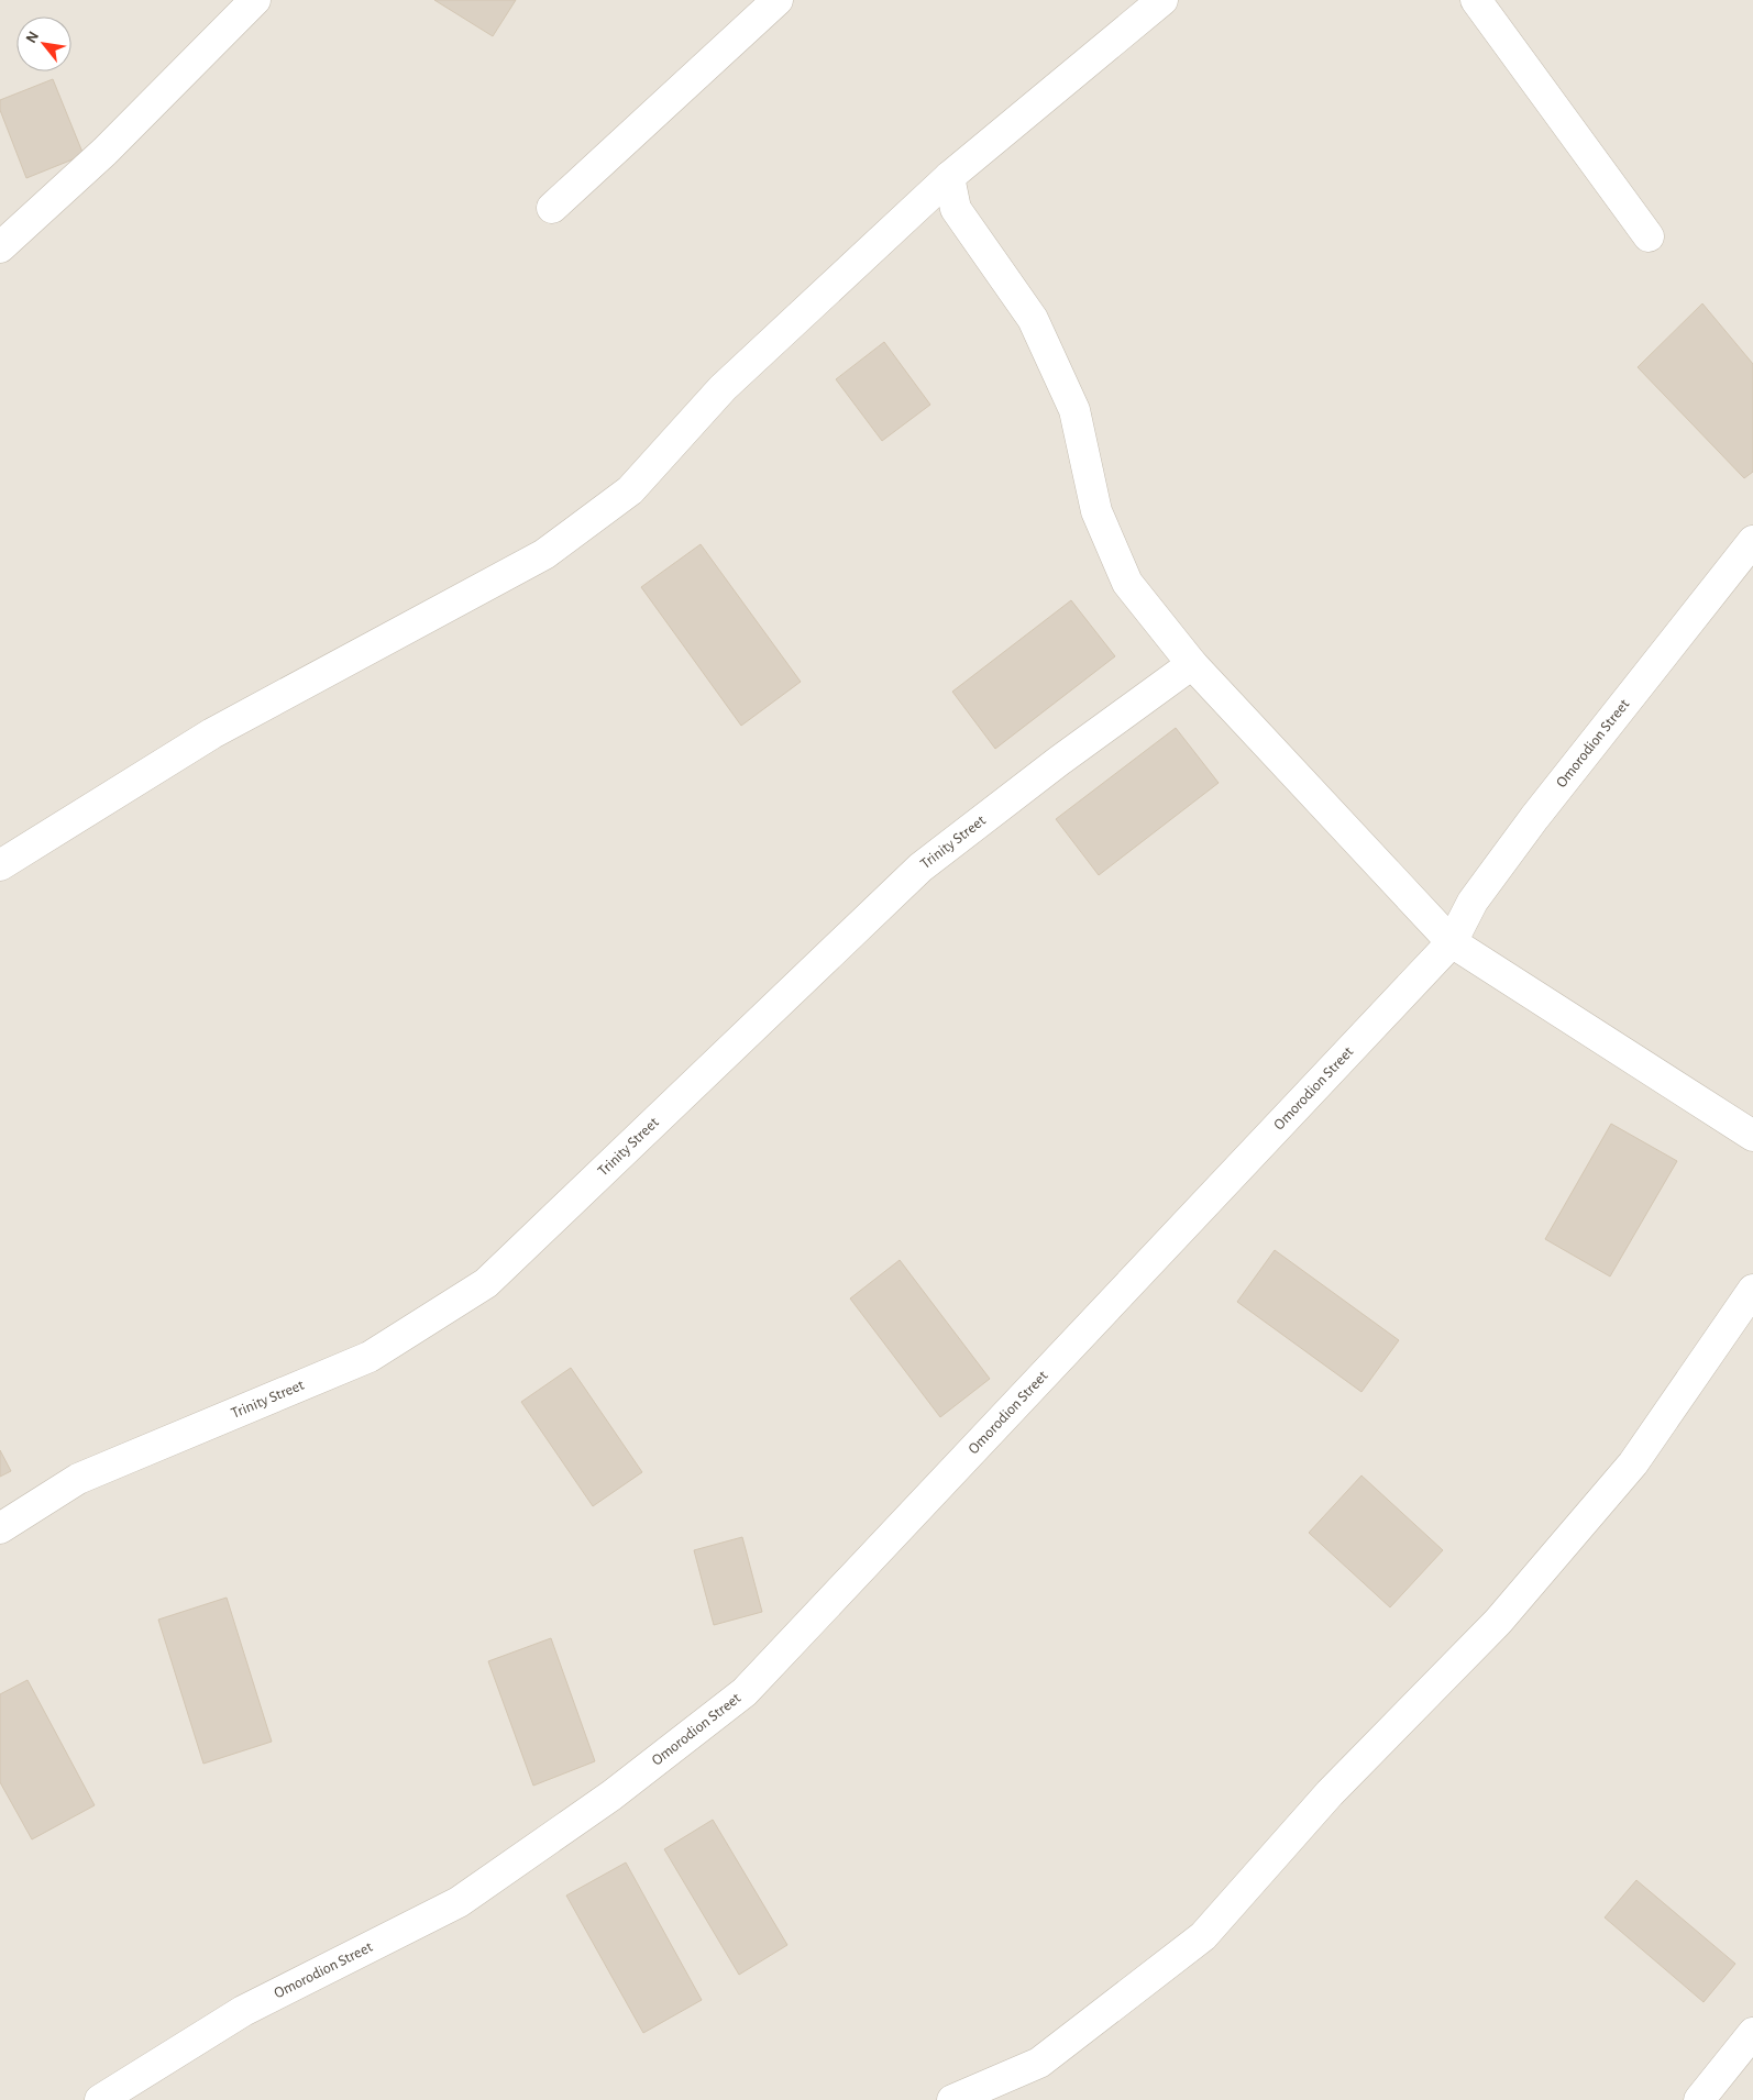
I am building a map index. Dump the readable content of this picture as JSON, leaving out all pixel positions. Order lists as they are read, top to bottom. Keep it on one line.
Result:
{"streets":{"street":["Omorodion Street","Trinity Street"]},"north":"top left"}
